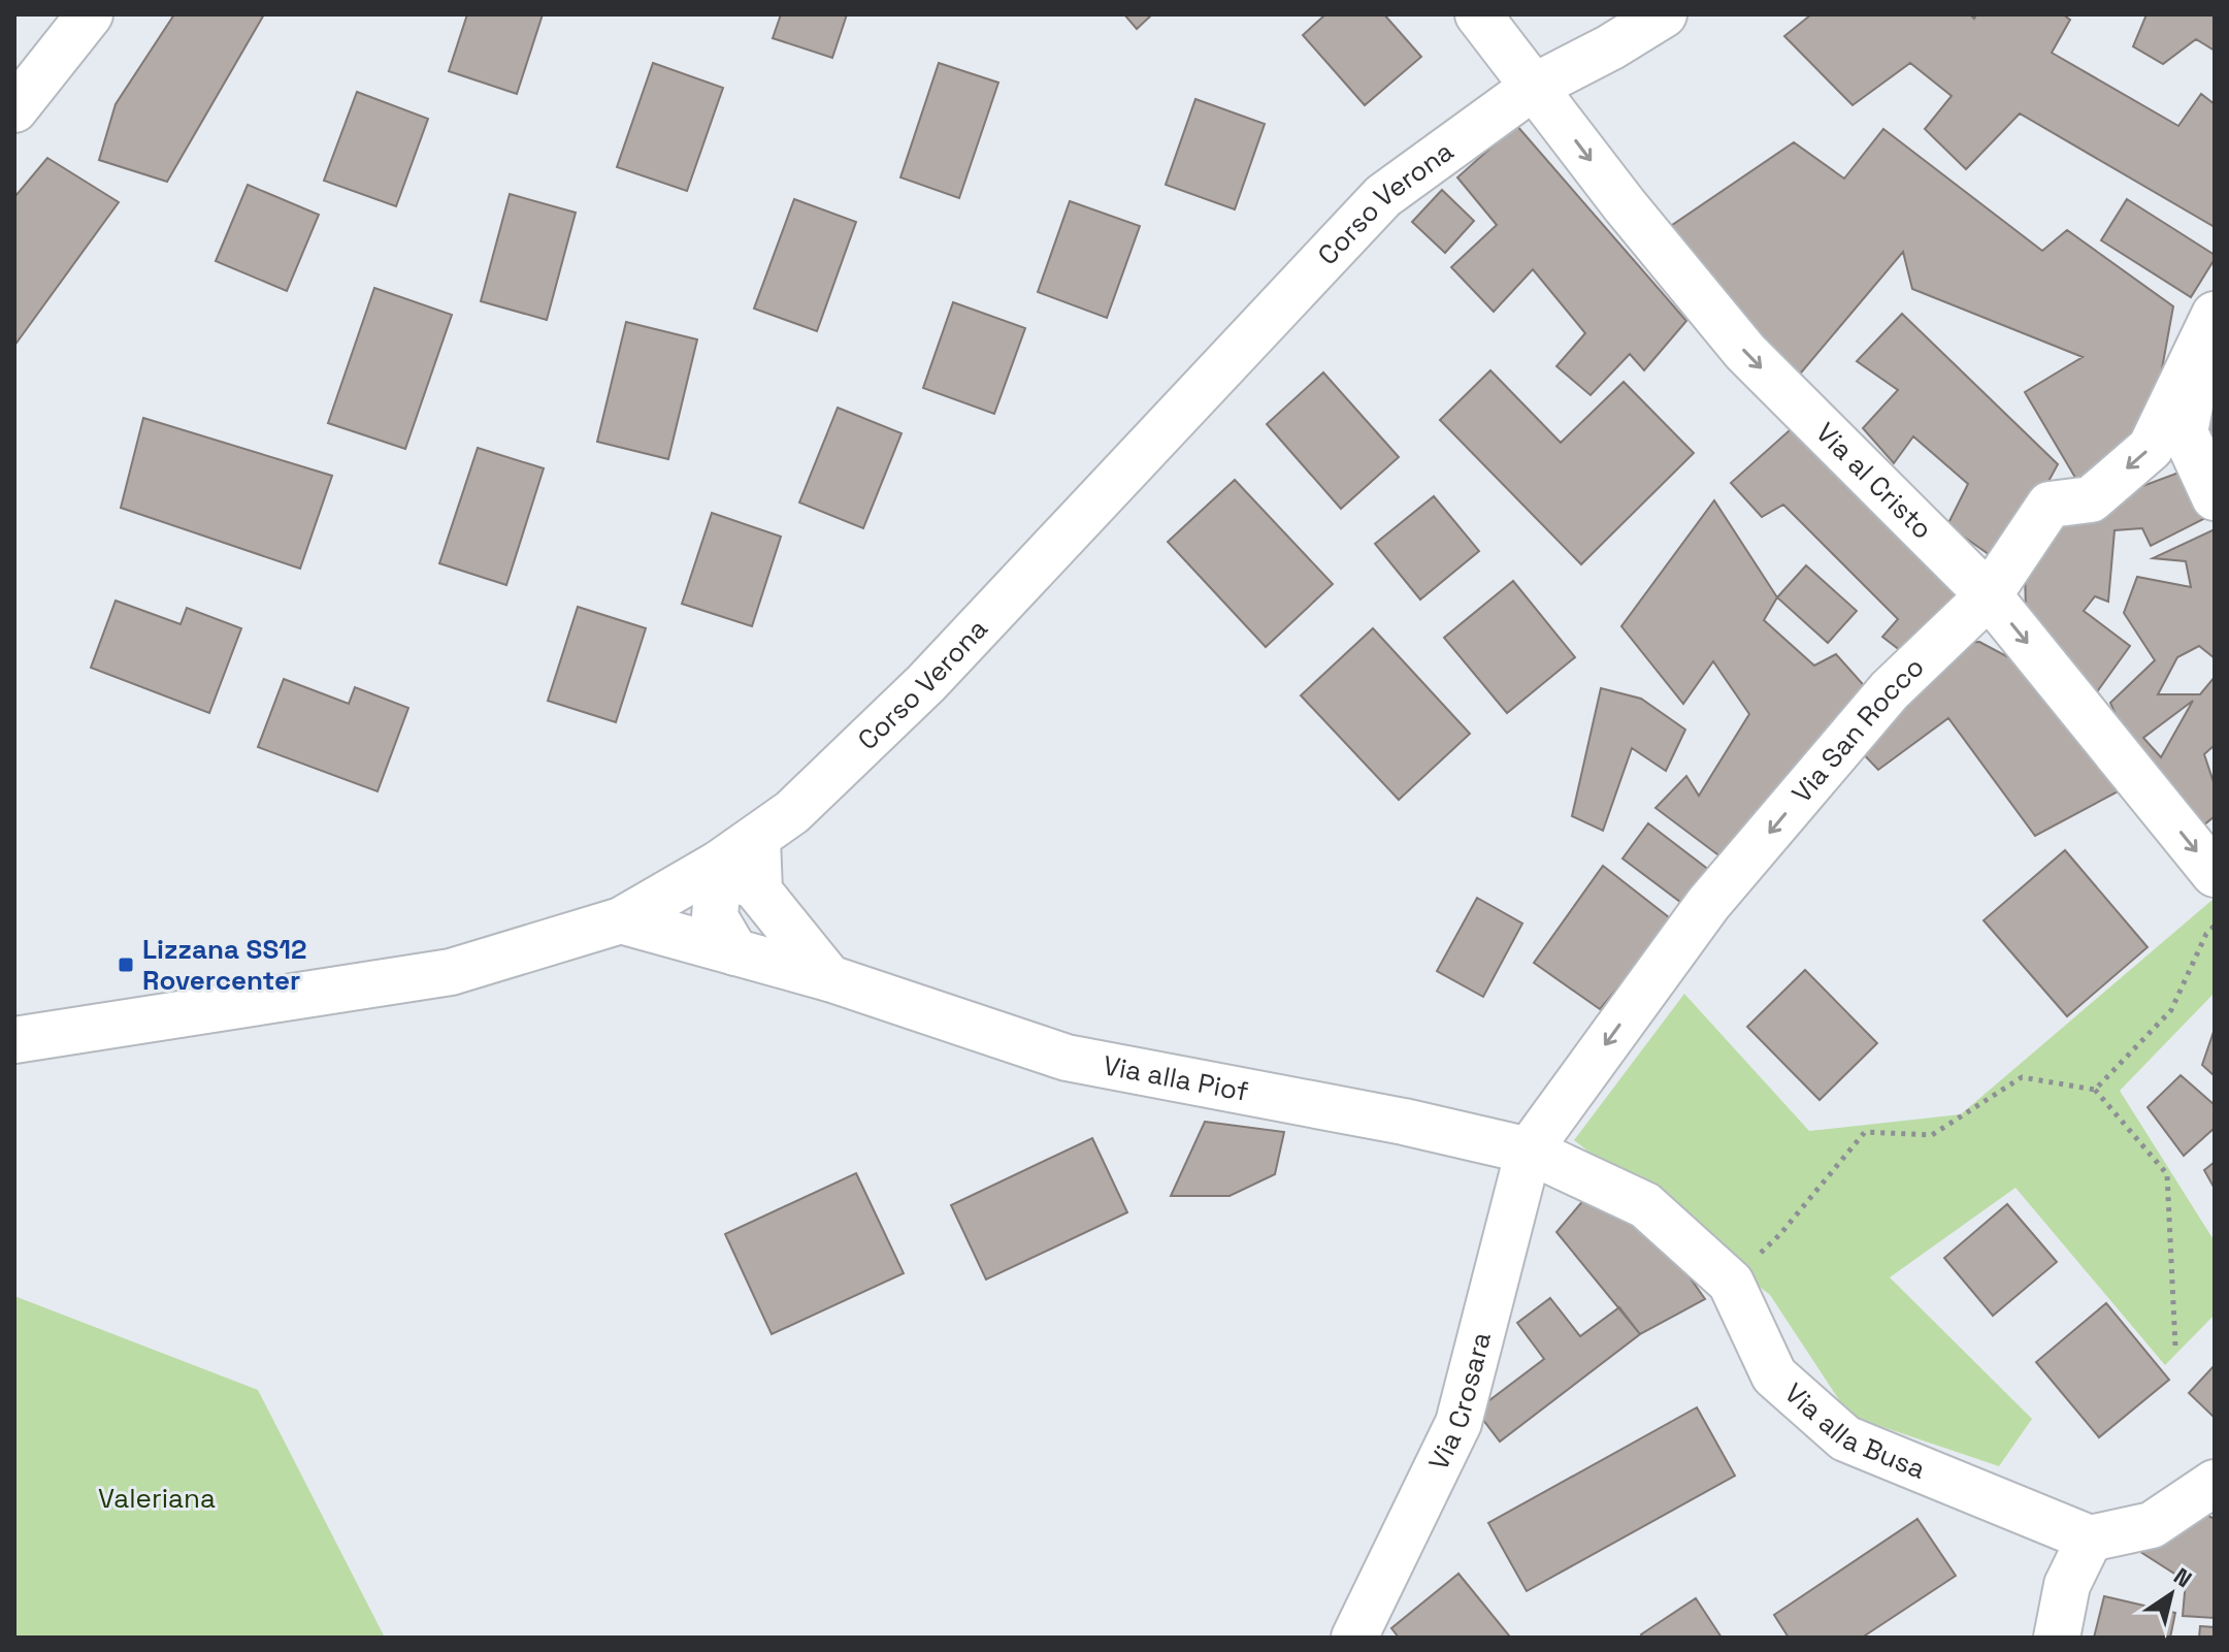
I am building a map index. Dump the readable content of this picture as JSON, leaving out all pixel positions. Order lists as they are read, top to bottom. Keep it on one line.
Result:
{"streets":{"street":["Corso Verona","Via al Cristo","Via San Rocco","Via alla Piof","Via Crosara","Via alla Busa"]},"crossings":[["Corso Verona","Via al Cristo"],["Corso Verona","Via alla Piof"],["Via al Cristo","Via San Rocco"],["Via San Rocco","Via alla Piof"],["Via San Rocco","Via Crosara"],["Via San Rocco","Via alla Busa"],["Via alla Piof","Via Crosara"],["Via alla Piof","Via alla Busa"],["Via Crosara","Via alla Busa"]],"one_way":["Via al Cristo","Via San Rocco"],"parks":["Valeriana"],"places":{"transit":["Lizzana SS12 Rovercenter"]},"north":"top right"}
